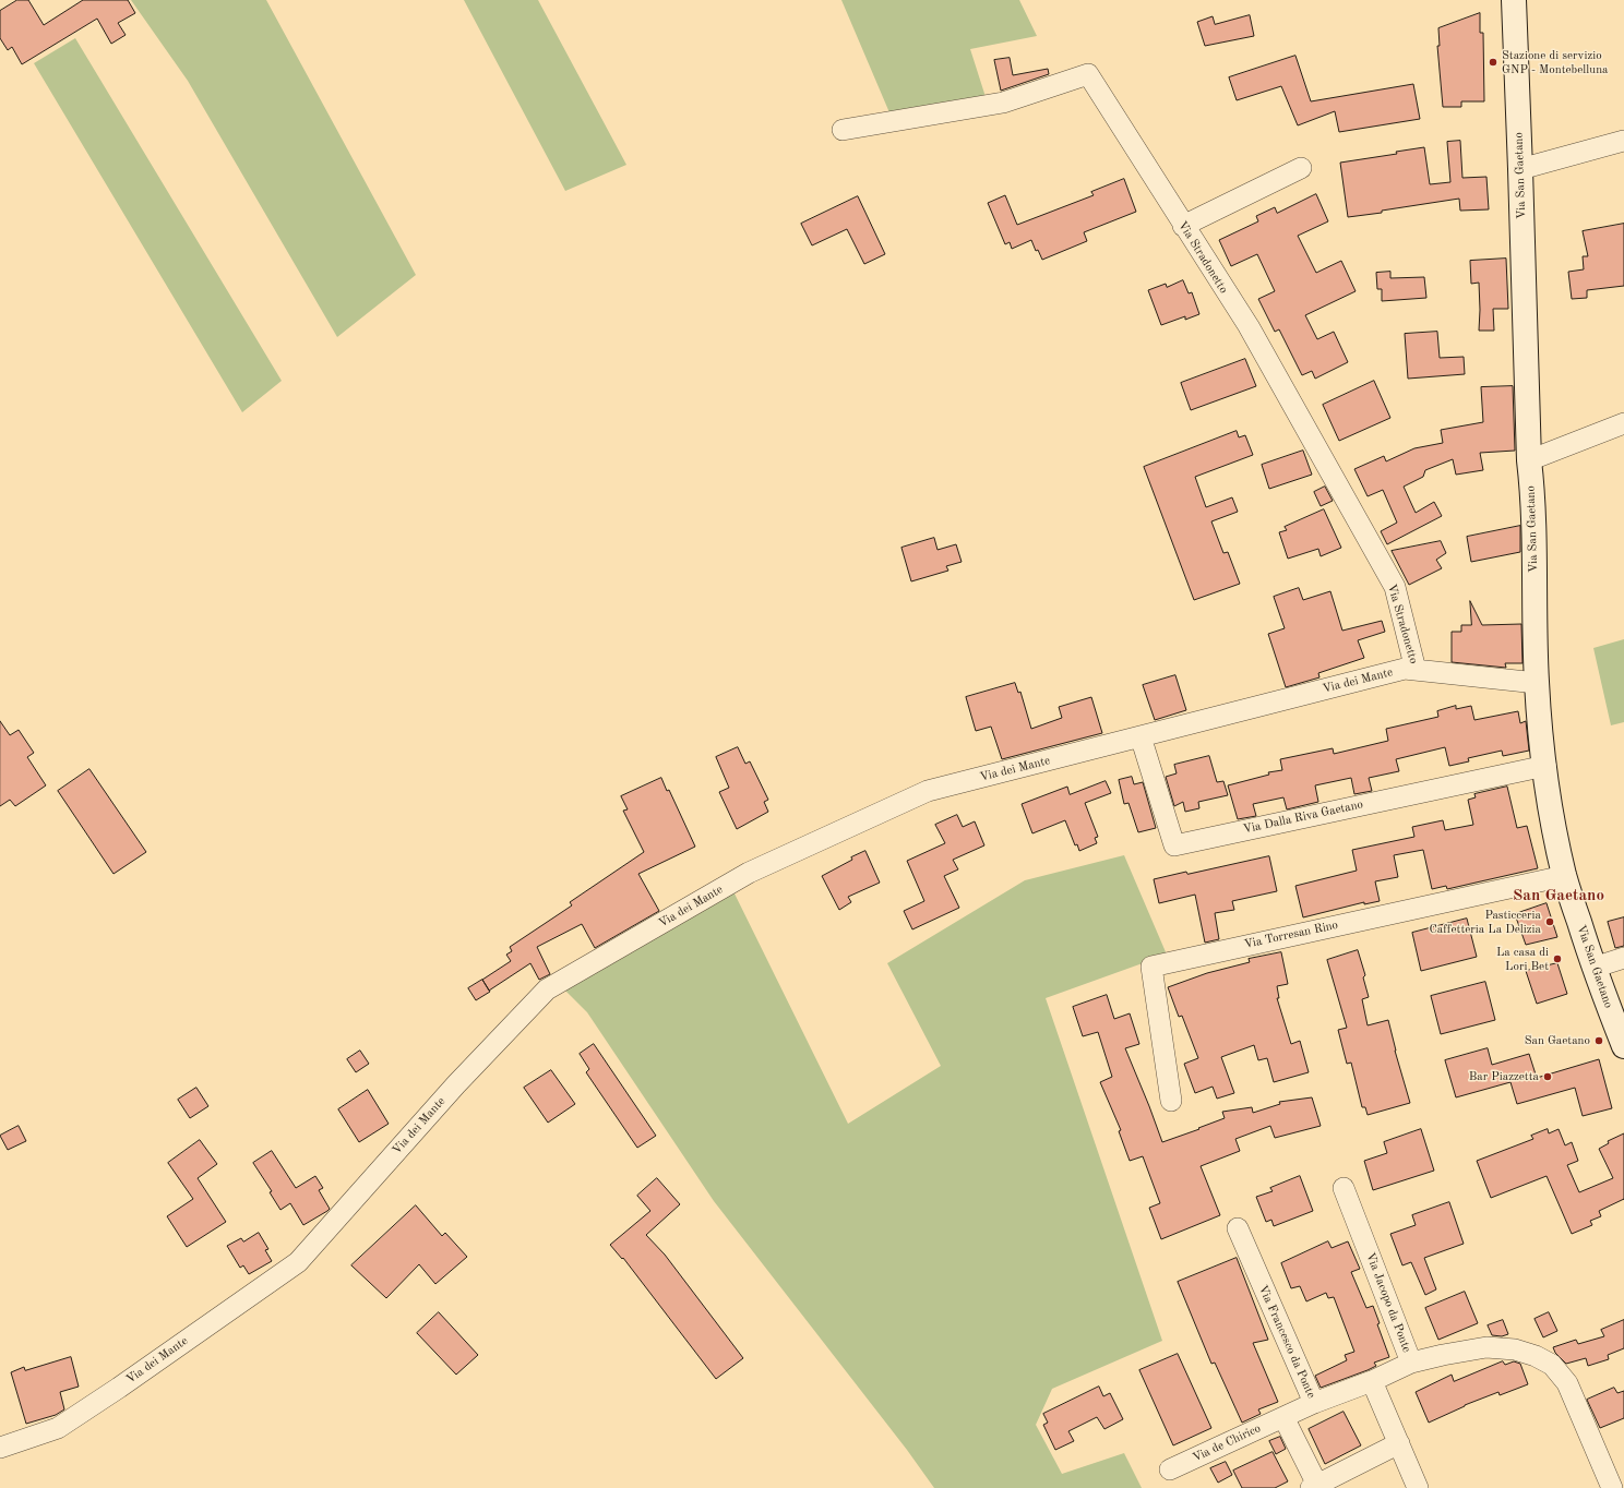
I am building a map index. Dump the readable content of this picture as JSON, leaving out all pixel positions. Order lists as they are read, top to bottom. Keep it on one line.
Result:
{"streets":{"street":["Via San Gaetano","Via Stradonetto","Via dei Mante","Via Dalla Riva Gaetano","Via Torresan Rino","Via Jacopo da Ponte","Via Francesco da Ponte","Via de Chirico"]},"crossings":[["Via San Gaetano","Via dei Mante"],["Via San Gaetano","Via Dalla Riva Gaetano"],["Via San Gaetano","Via Torresan Rino"],["Via Stradonetto","Via dei Mante"],["Via dei Mante","Via Dalla Riva Gaetano"],["Via Jacopo da Ponte","Via Francesco da Ponte"],["Via Francesco da Ponte","Via de Chirico"]],"districts":["San Gaetano"],"places":["Stazione di servizio GNP - Montebelluna","Pasticceria Caffetteria La Delizia","La casa di Lori Bet","San Gaetano","Bar Piazzetta"]}
